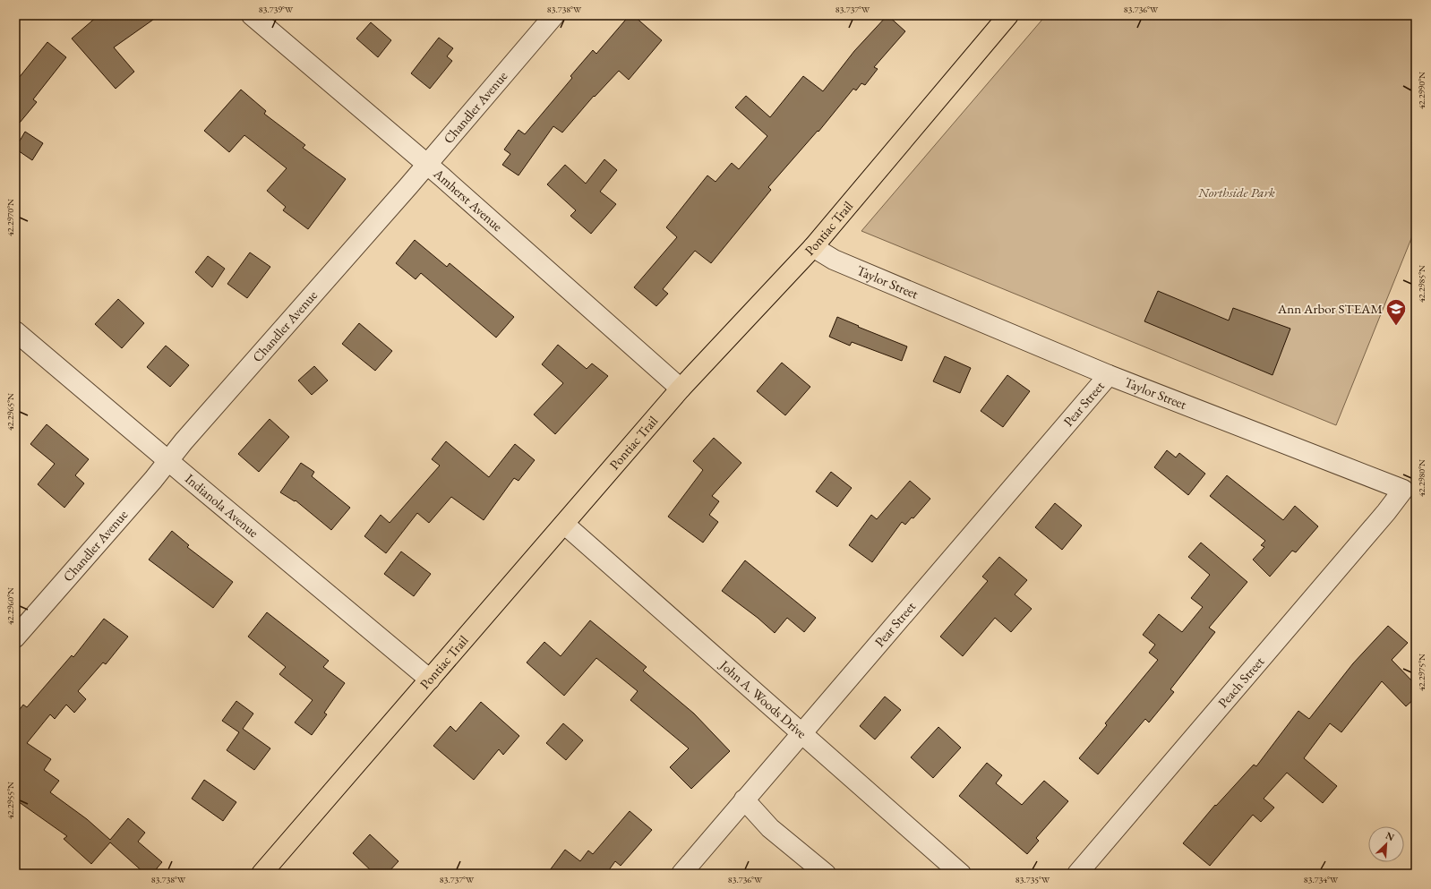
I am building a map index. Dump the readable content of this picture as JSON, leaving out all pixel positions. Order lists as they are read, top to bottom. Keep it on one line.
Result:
{"streets":{"main road":["Pontiac Trail"],"street":["Chandler Avenue","Amherst Avenue","Taylor Street","Pear Street","Indianola Avenue","Peach Street","John A. Woods Drive"]},"crossings":[["Chandler Avenue","Amherst Avenue"],["Chandler Avenue","Indianola Avenue"],["Amherst Avenue","Pontiac Trail"],["Pontiac Trail","Taylor Street"],["Pontiac Trail","Indianola Avenue"],["Pontiac Trail","John A. Woods Drive"],["Taylor Street","Pear Street"],["Taylor Street","Peach Street"],["Pear Street","John A. Woods Drive"]],"parks":["Northside Park"],"places":{"school or university":["Ann Arbor STEAM"]},"north":"top right","coordinates":["83.739°W","83.738°W","83.737°W","83.736°W","42.2990°N","42.2970°N","42.2985°N","42.2965°N","42.2980°N","42.2960°N","42.2975°N","42.2955°N","83.735°W","83.734°W"]}
